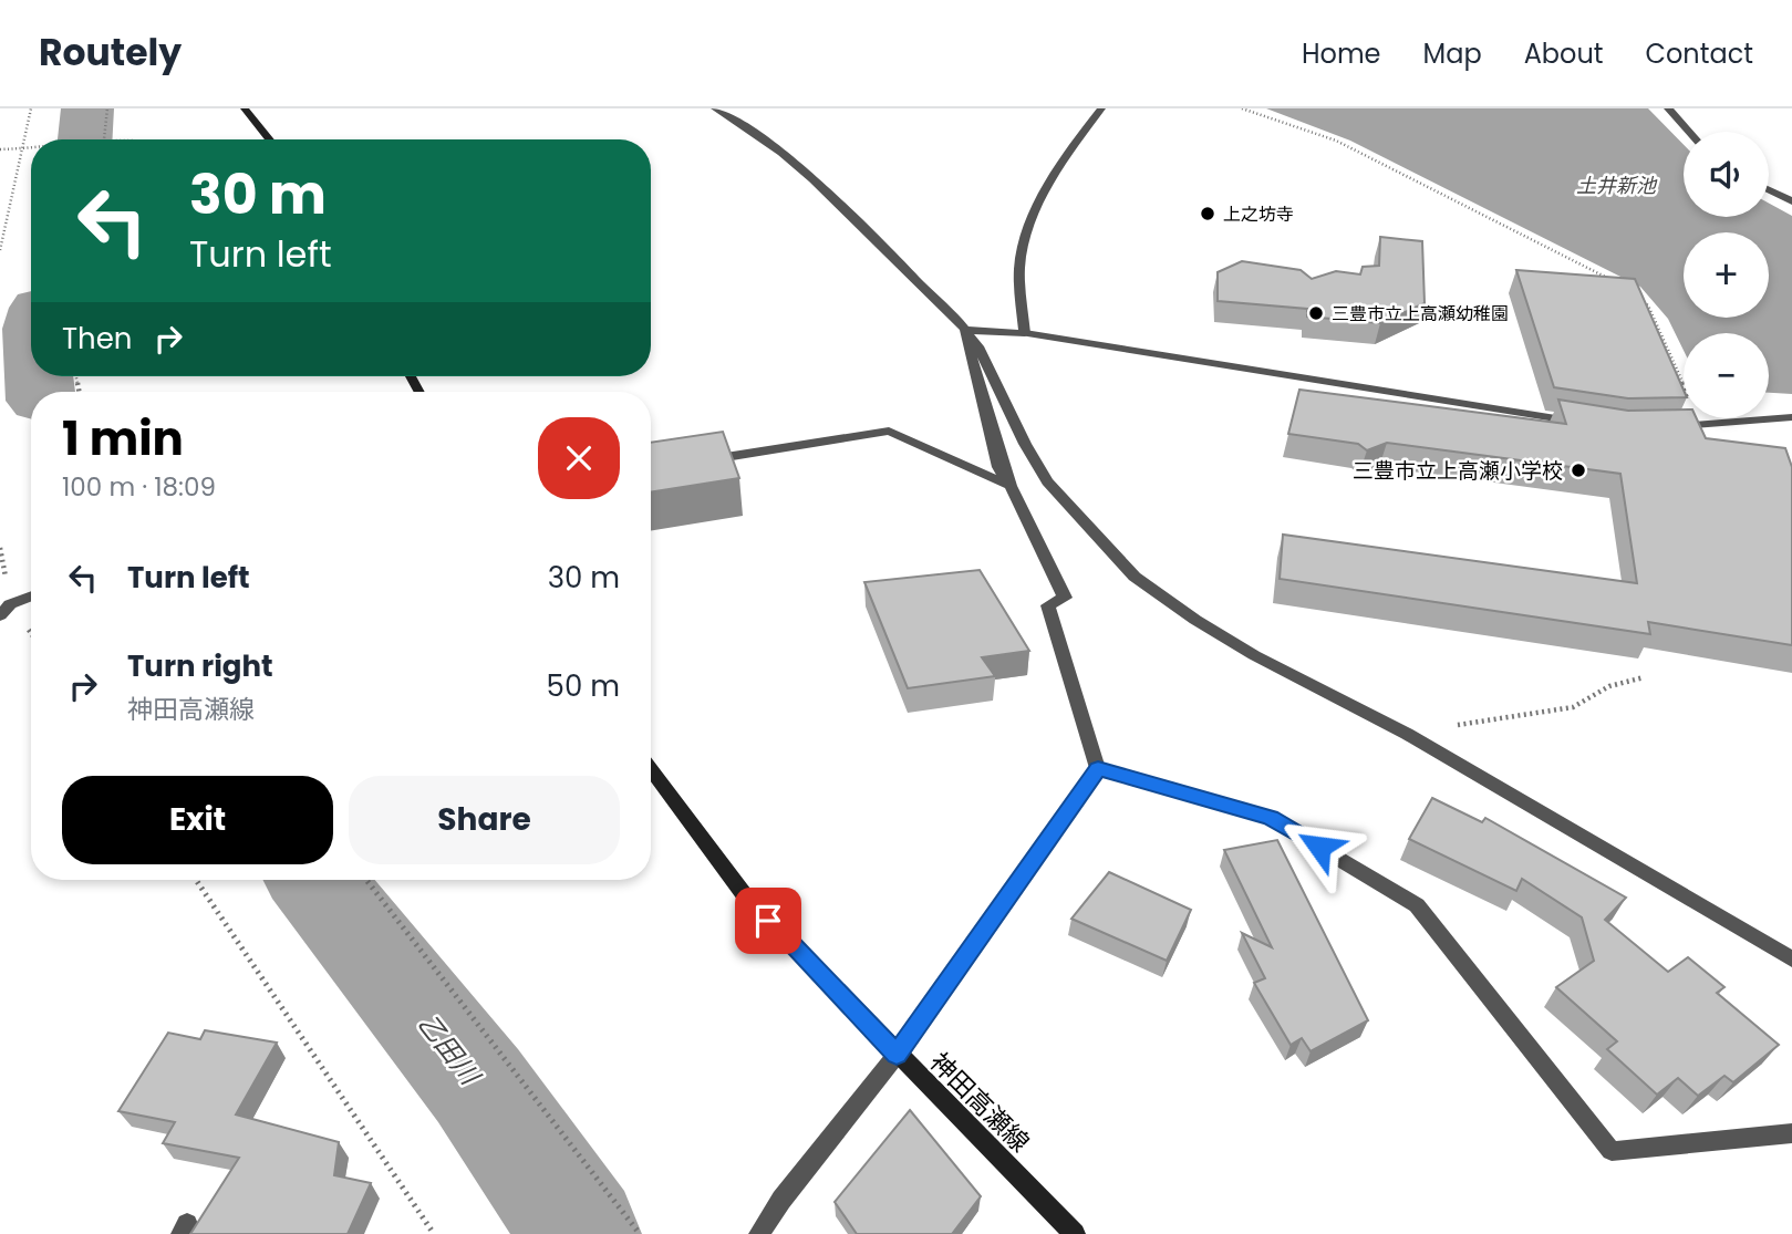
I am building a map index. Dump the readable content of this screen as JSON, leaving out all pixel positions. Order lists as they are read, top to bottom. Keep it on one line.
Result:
{"streets":{"main road":["神田高瀬線"]},"water":["土井新池","乙田川"],"places":["上之坊寺","三豊市立上高瀬幼稚園","三豊市立上高瀬小学校"],"page":{"header":"Routely","nav":["Home","Map","About","Contact"],"map_buttons":["+","−"],"turn":["30 m","Turn left"],"then":"Then","heading":["1 min","100 m · 18:09"],"list":[{"name":"Turn left","value":"30 m"},{"name":"Turn right","note":"神田高瀬線","value":"50 m"}],"buttons":["Exit","Share"]}}
